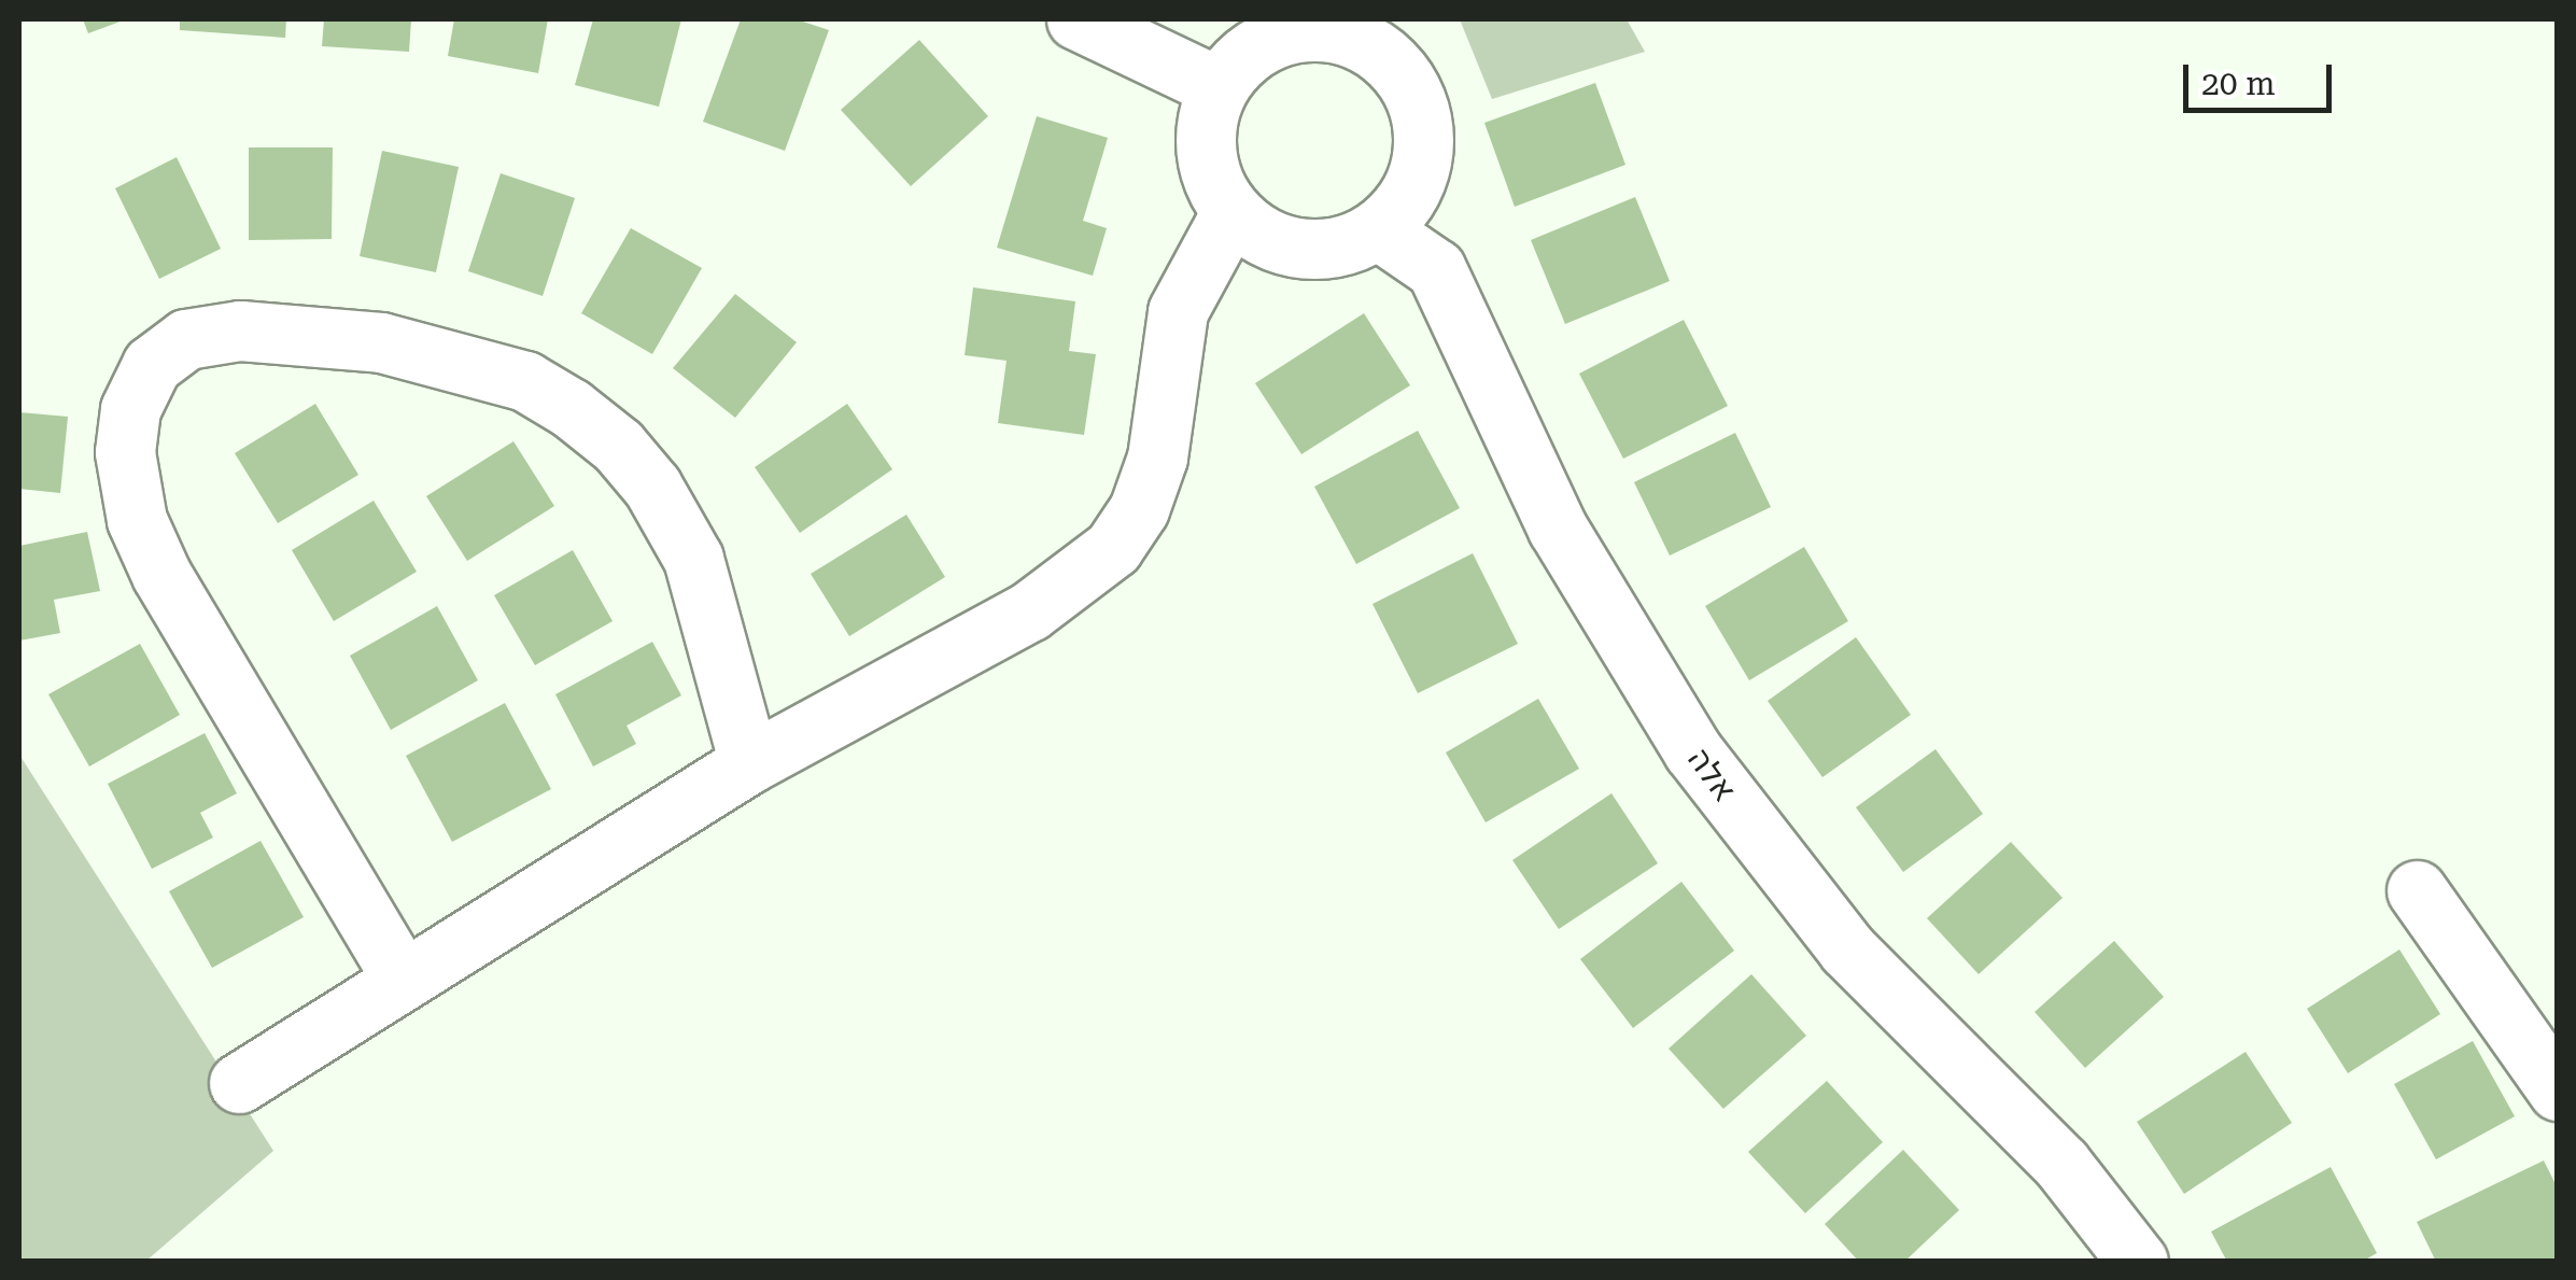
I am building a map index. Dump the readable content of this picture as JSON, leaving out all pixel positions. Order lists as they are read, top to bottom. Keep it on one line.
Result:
{"streets":{"street":["אלה"]},"scale_bar":"20 m"}
